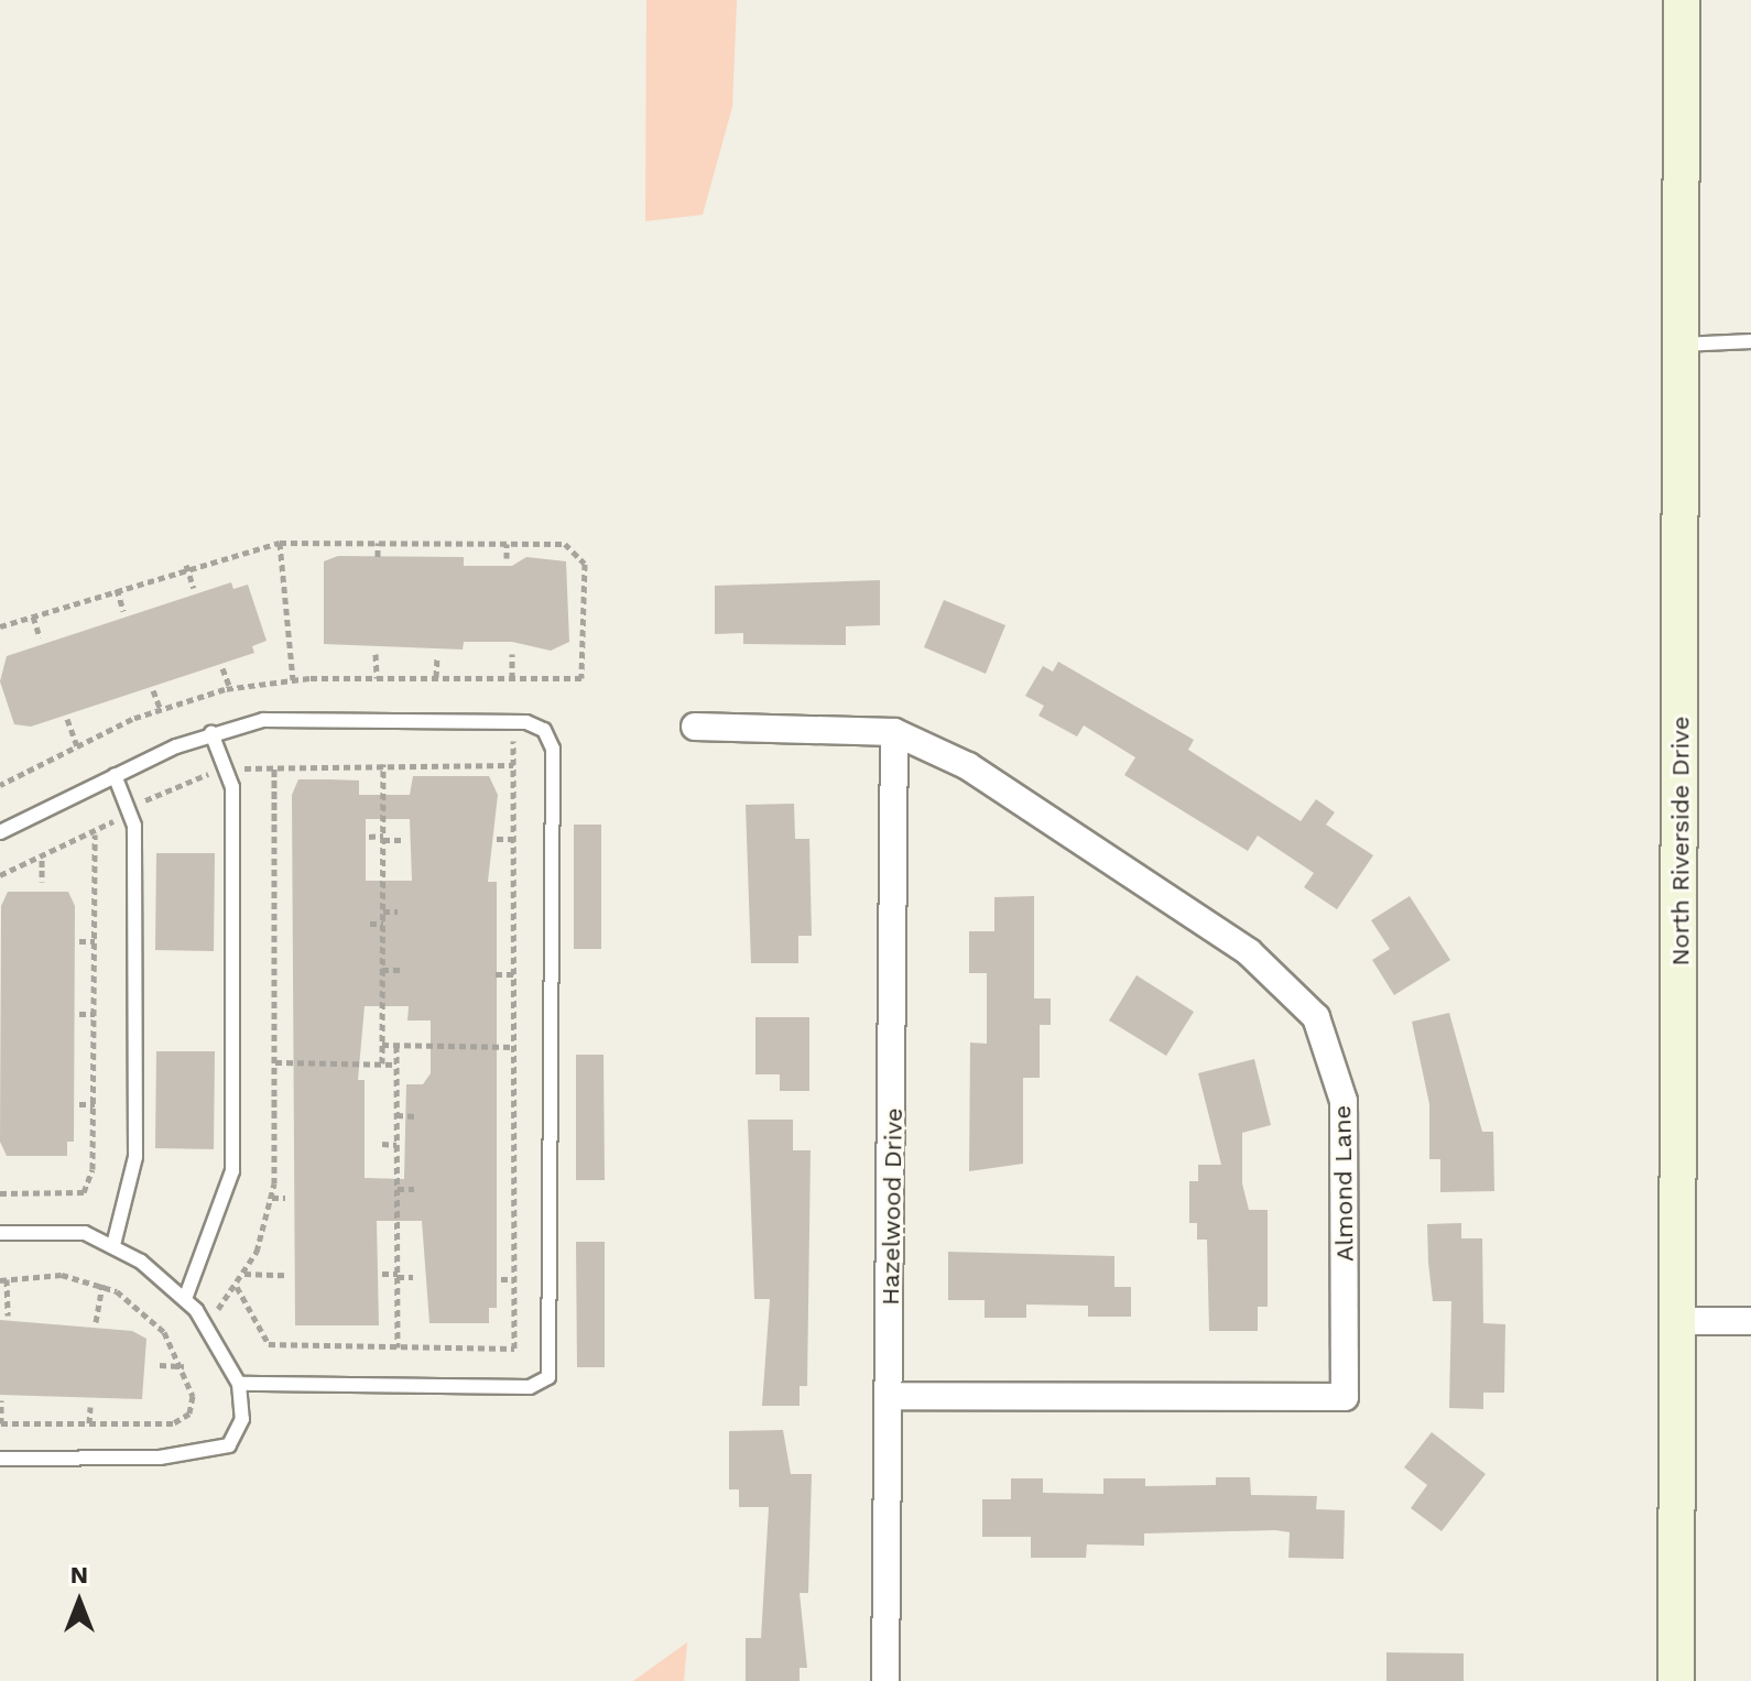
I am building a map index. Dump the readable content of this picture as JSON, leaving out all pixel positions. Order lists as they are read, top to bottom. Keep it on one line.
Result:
{"streets":{"street":["North Riverside Drive","Almond Lane","Hazelwood Drive"]},"crossings":[["Almond Lane","Hazelwood Drive"]],"north":"top"}
